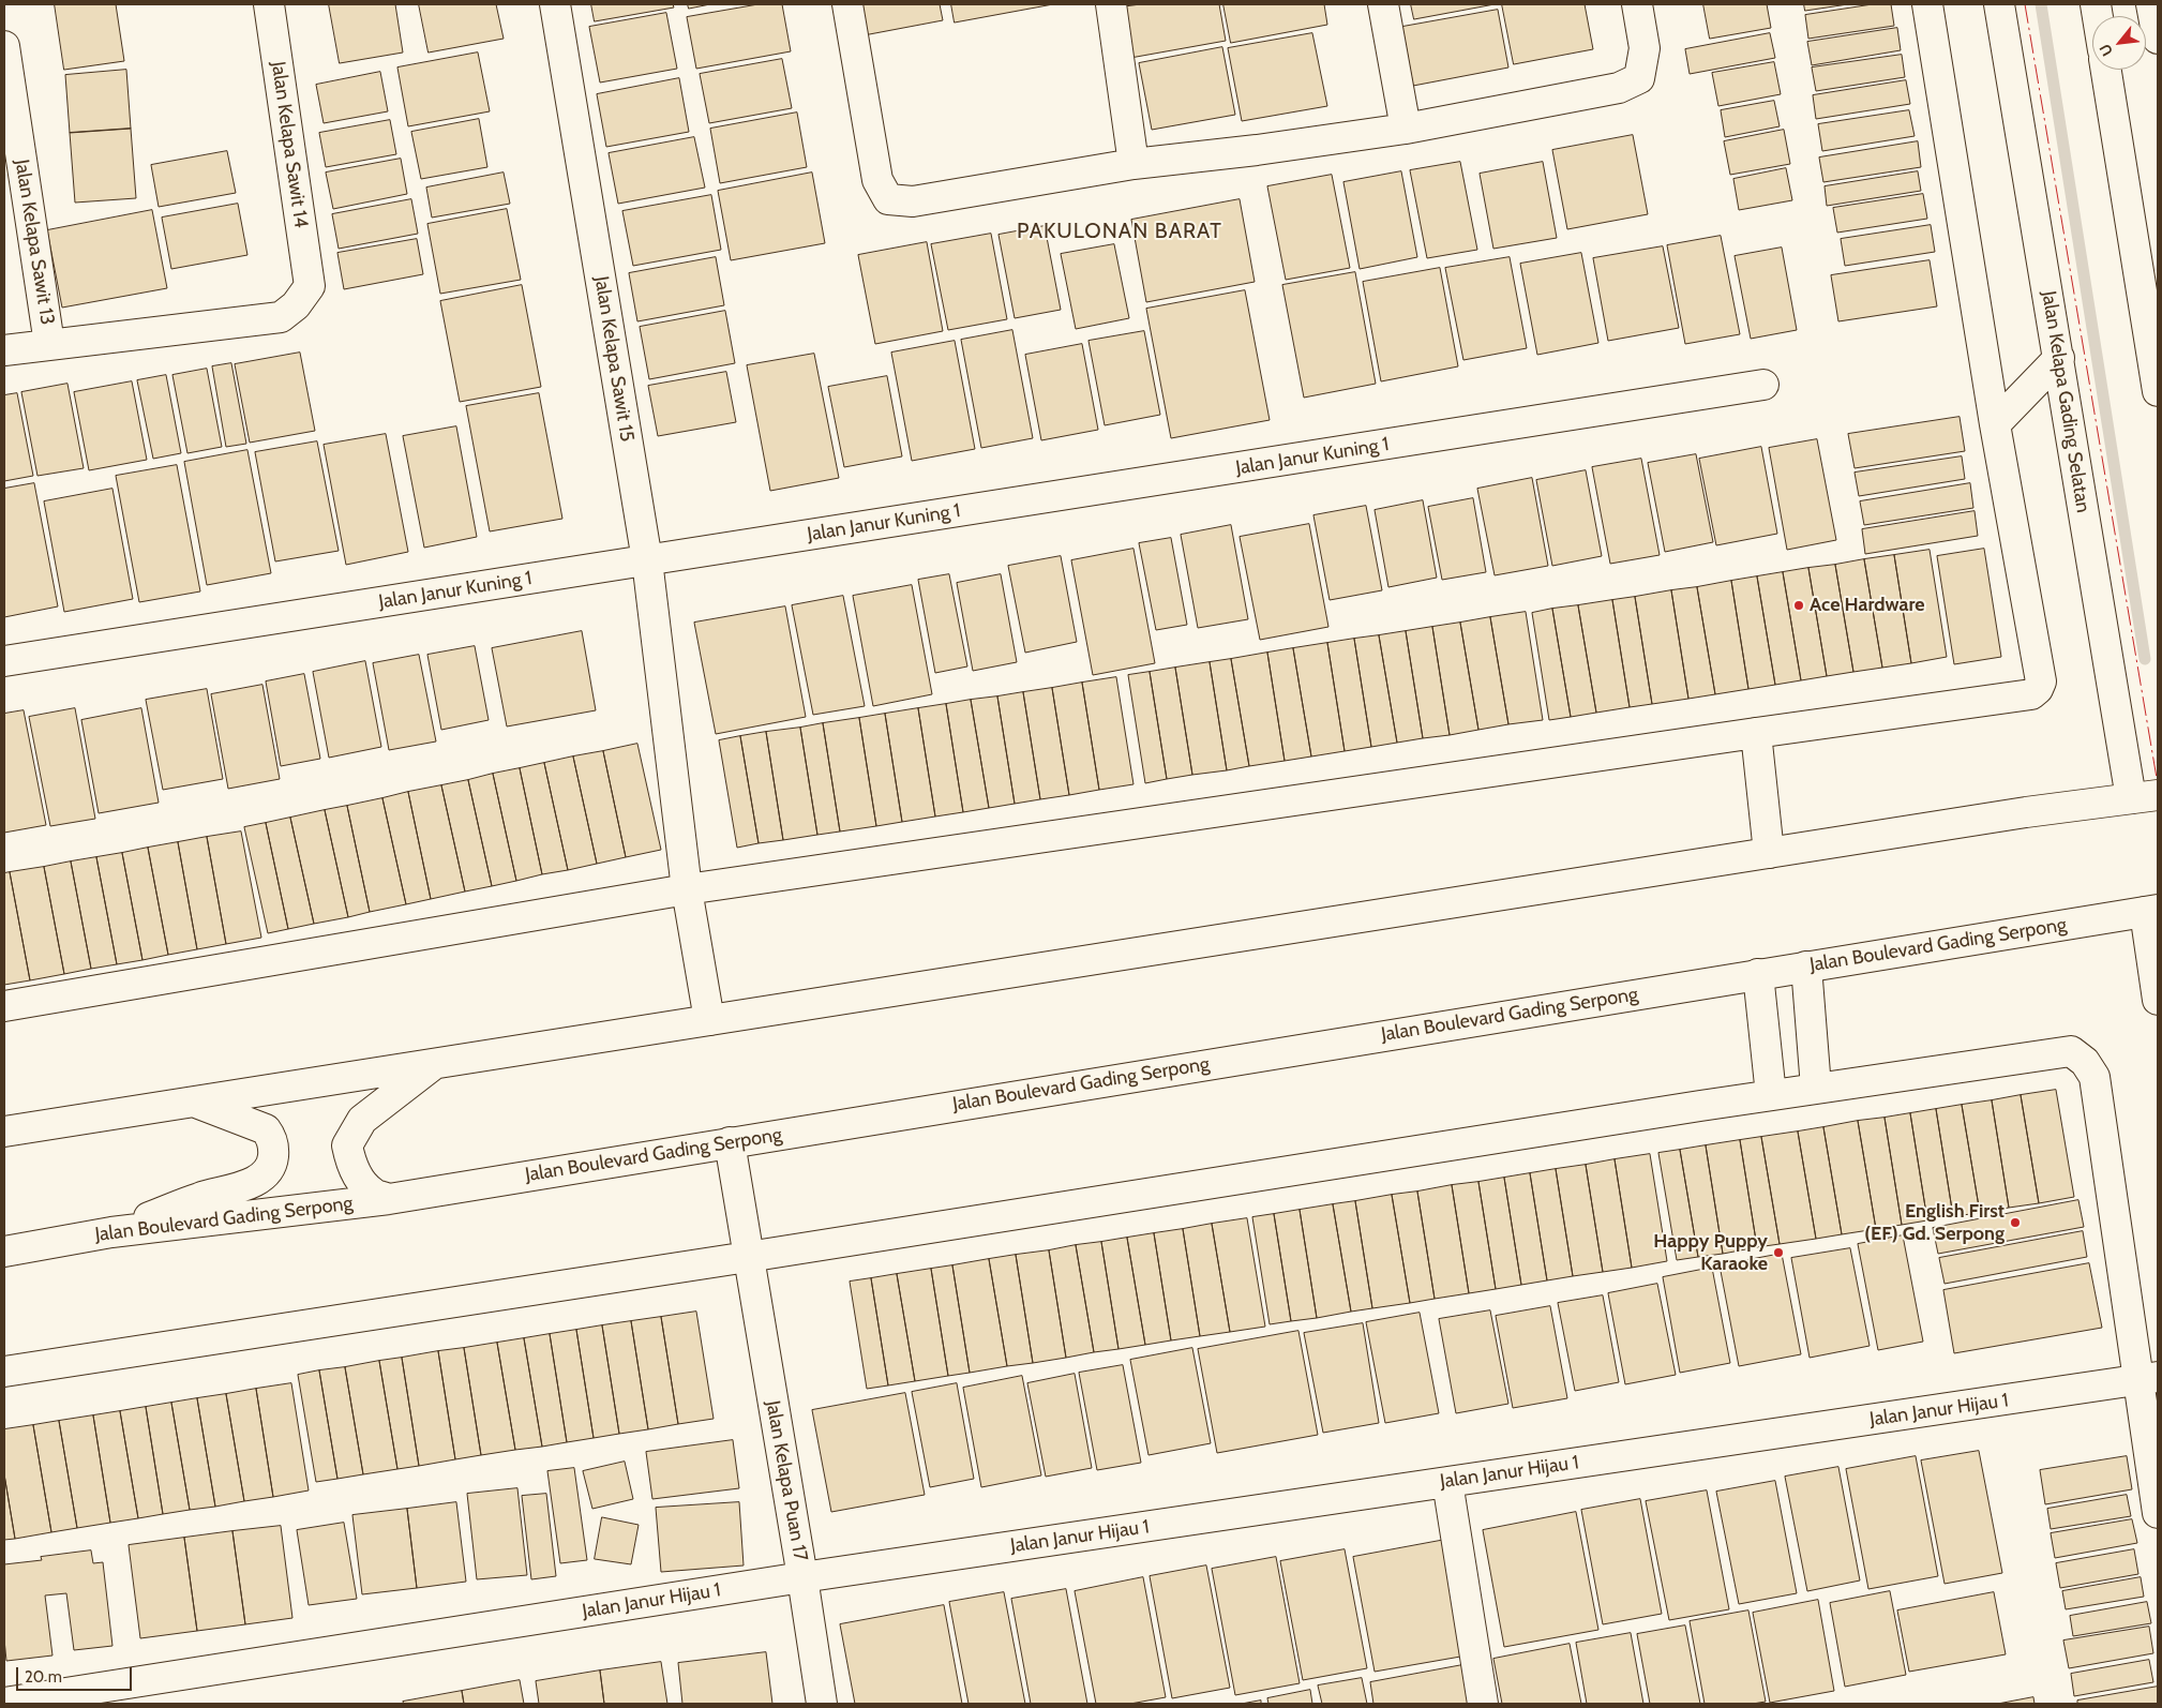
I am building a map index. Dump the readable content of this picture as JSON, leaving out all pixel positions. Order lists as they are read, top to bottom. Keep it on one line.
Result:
{"streets":{"street":["Jalan Kelapa Sawit 14","Jalan Kelapa Sawit 13","Jalan Kelapa Sawit 15","Jalan Kelapa Gading Selatan","Jalan Janur Kuning 1","Jalan Boulevard Gading Serpong","Jalan Janur Hijau 1","Jalan Kelapa Puan 17"]},"crossings":[["Jalan Kelapa Sawit 14","Jalan Kelapa Sawit 13"],["Jalan Kelapa Sawit 15","Jalan Janur Kuning 1"],["Jalan Boulevard Gading Serpong","Jalan Kelapa Puan 17"],["Jalan Janur Hijau 1","Jalan Kelapa Puan 17"]],"districts":["PAKULONAN BARAT"],"places":["Ace Hardware","English First (EF) Gd. Serpong","Happy Puppy Karaoke"],"scale_bar":"20 m","north":"bottom left"}
